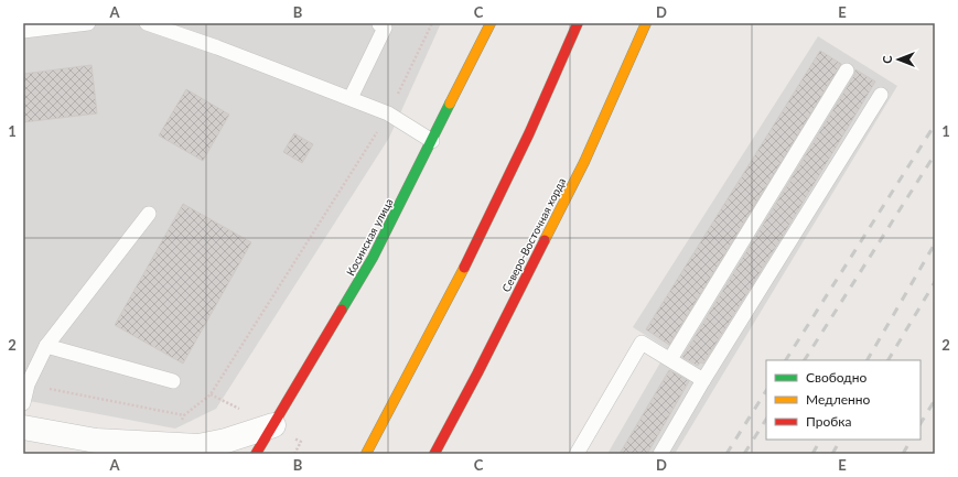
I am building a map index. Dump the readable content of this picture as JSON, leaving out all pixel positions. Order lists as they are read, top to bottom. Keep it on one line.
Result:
{"streets":{"main road":["Северо-Восточная хорда","Косинская улица"]},"legend":["Свободно","Медленно","Пробка"],"north":"left","grid":{"columns":["A","B","C","D","E"],"rows":["1","2"]}}
